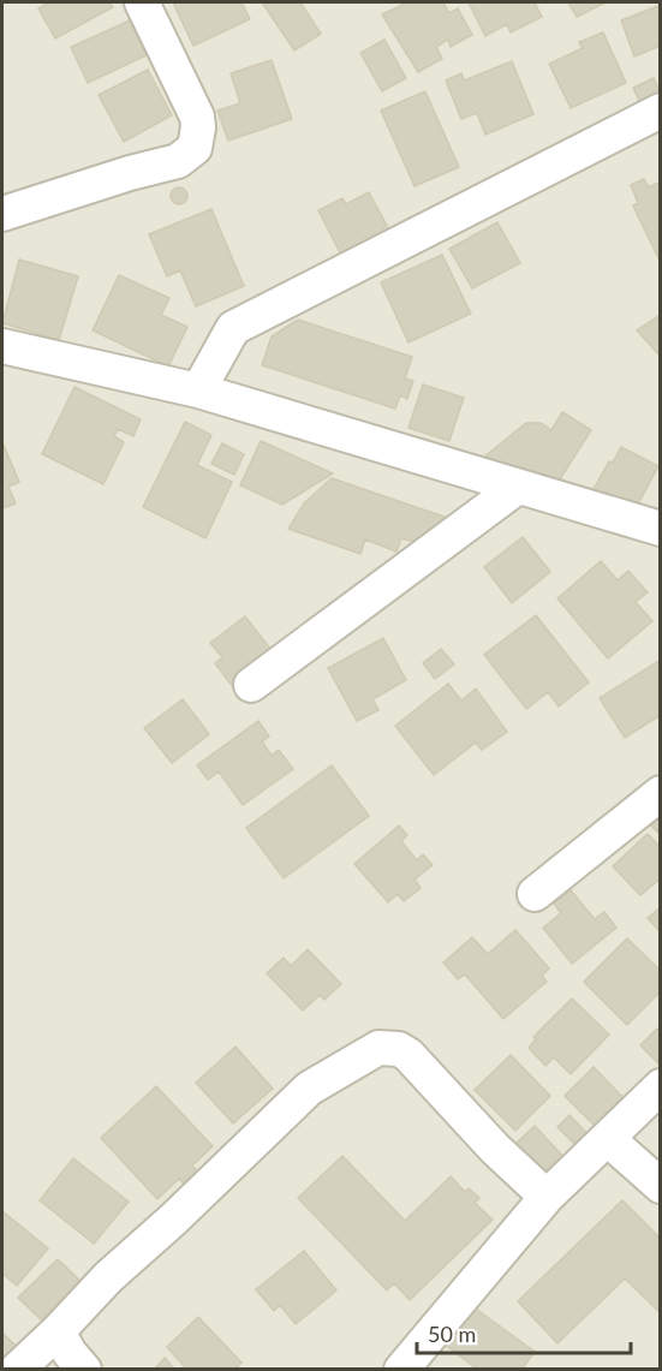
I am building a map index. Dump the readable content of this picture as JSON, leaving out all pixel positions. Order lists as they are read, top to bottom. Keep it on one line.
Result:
{"scale_bar":"50 m"}
